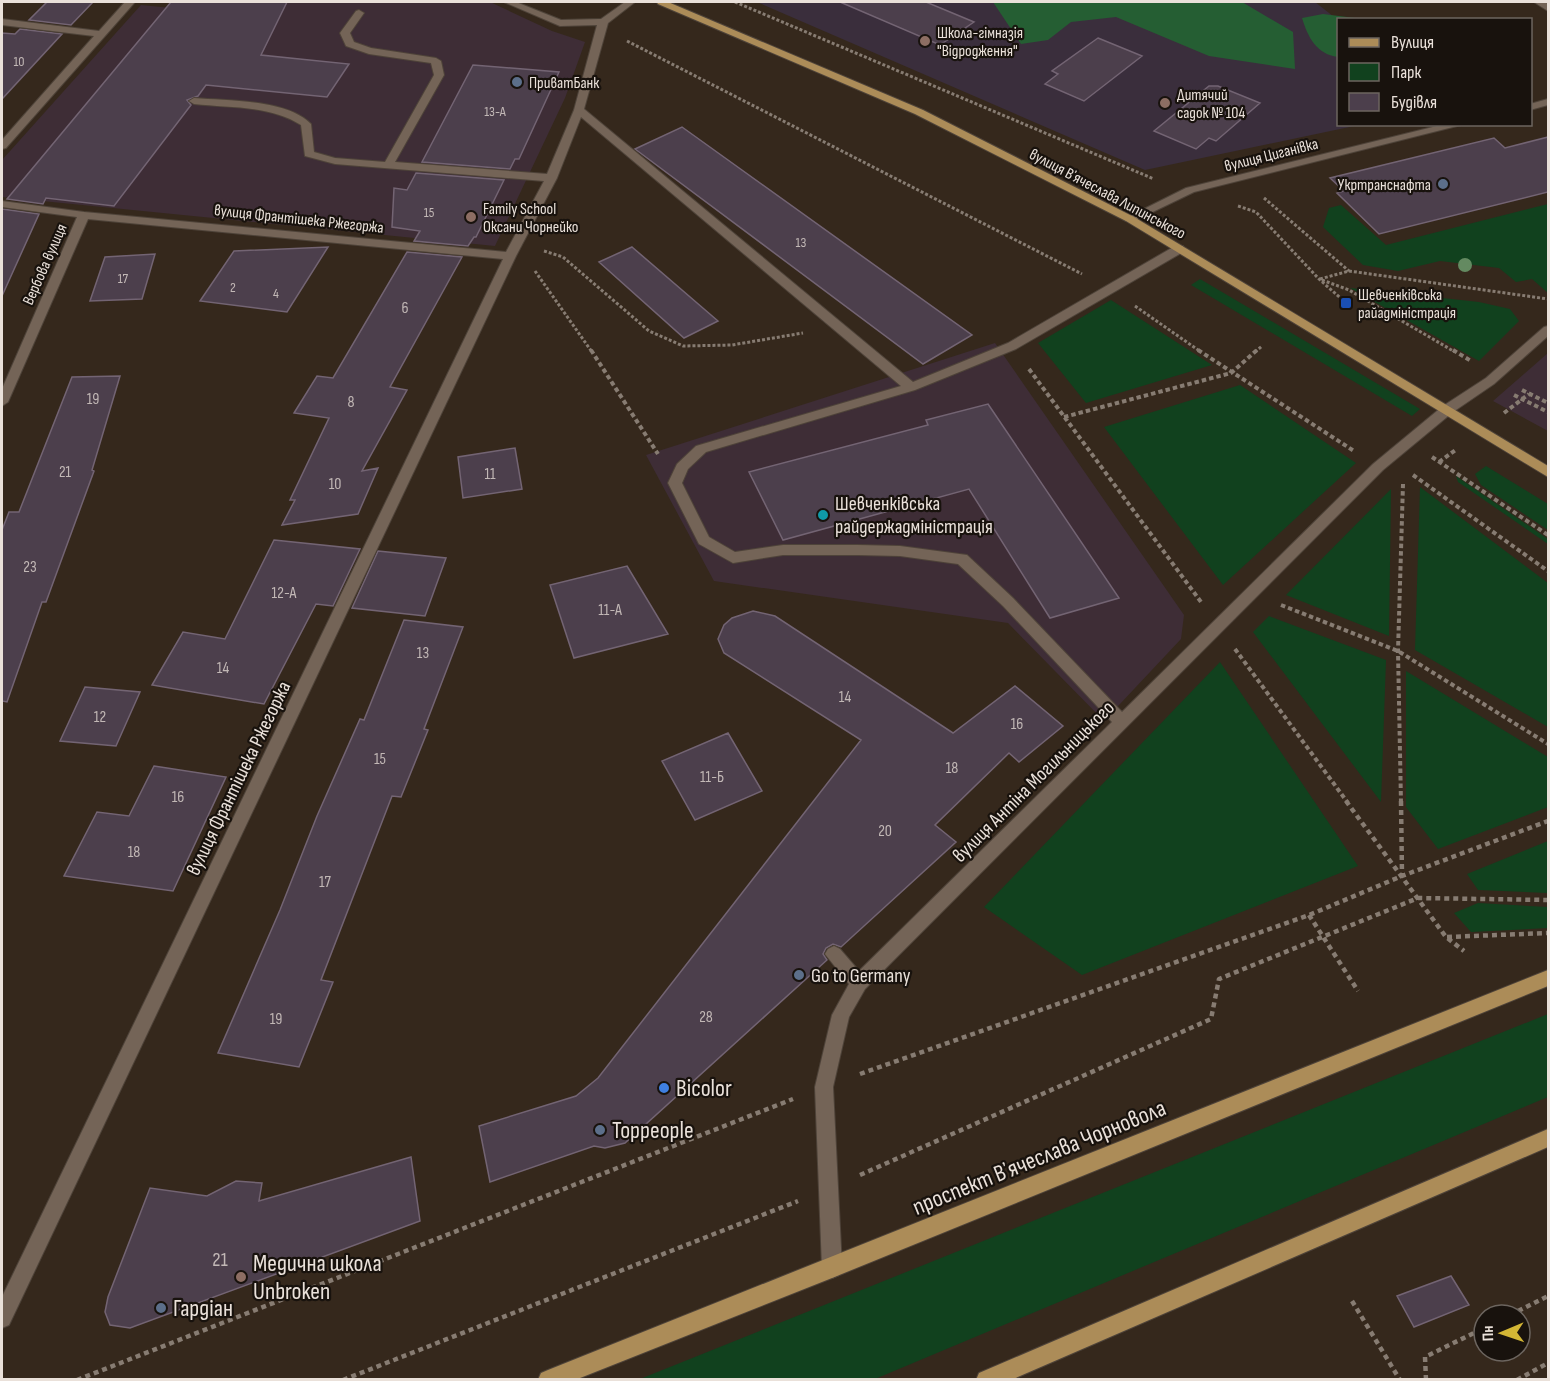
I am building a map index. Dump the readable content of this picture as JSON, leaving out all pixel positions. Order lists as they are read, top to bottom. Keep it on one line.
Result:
{"streets":{"main road":["вулиця Вʼячеслава Липинського","проспект Вʼячеслава Чорновола"],"street":["вулиця Циганівка","вулиця Франтішека Ржегоржа","Вербова вулиця","вулиця Антіна Могильницького"]},"crossings":[["вулиця Циганівка","вулиця Вʼячеслава Липинського"],["вулиця Вʼячеслава Липинського","вулиця Антіна Могильницького"],["вулиця Франтішека Ржегоржа","Вербова вулиця"],["вулиця Антіна Могильницького","проспект Вʼячеслава Чорновола"]],"places":{"other":["Школа-гімназія \"Відродження\"","ПриватБанк","Дитячий садок № 104","Укртранснафта","Family School Оксани Чорнейко","Шевченківська райдержадміністрація","Go to Germany","Bicolor","Toppeople","Медична школа Unbroken","Гардіан"],"transit":["Шевченківська райадміністрація"]},"house_numbers":["10","13-А","15","13","17","2","4","6","19","8","21","11","10","23","12-А","11-А","13","14","14","12","16","15","18","11-Б","16","20","18","17","28","19","21"],"legend":["Вулиця","Парк","Будівля"],"north":"left"}
